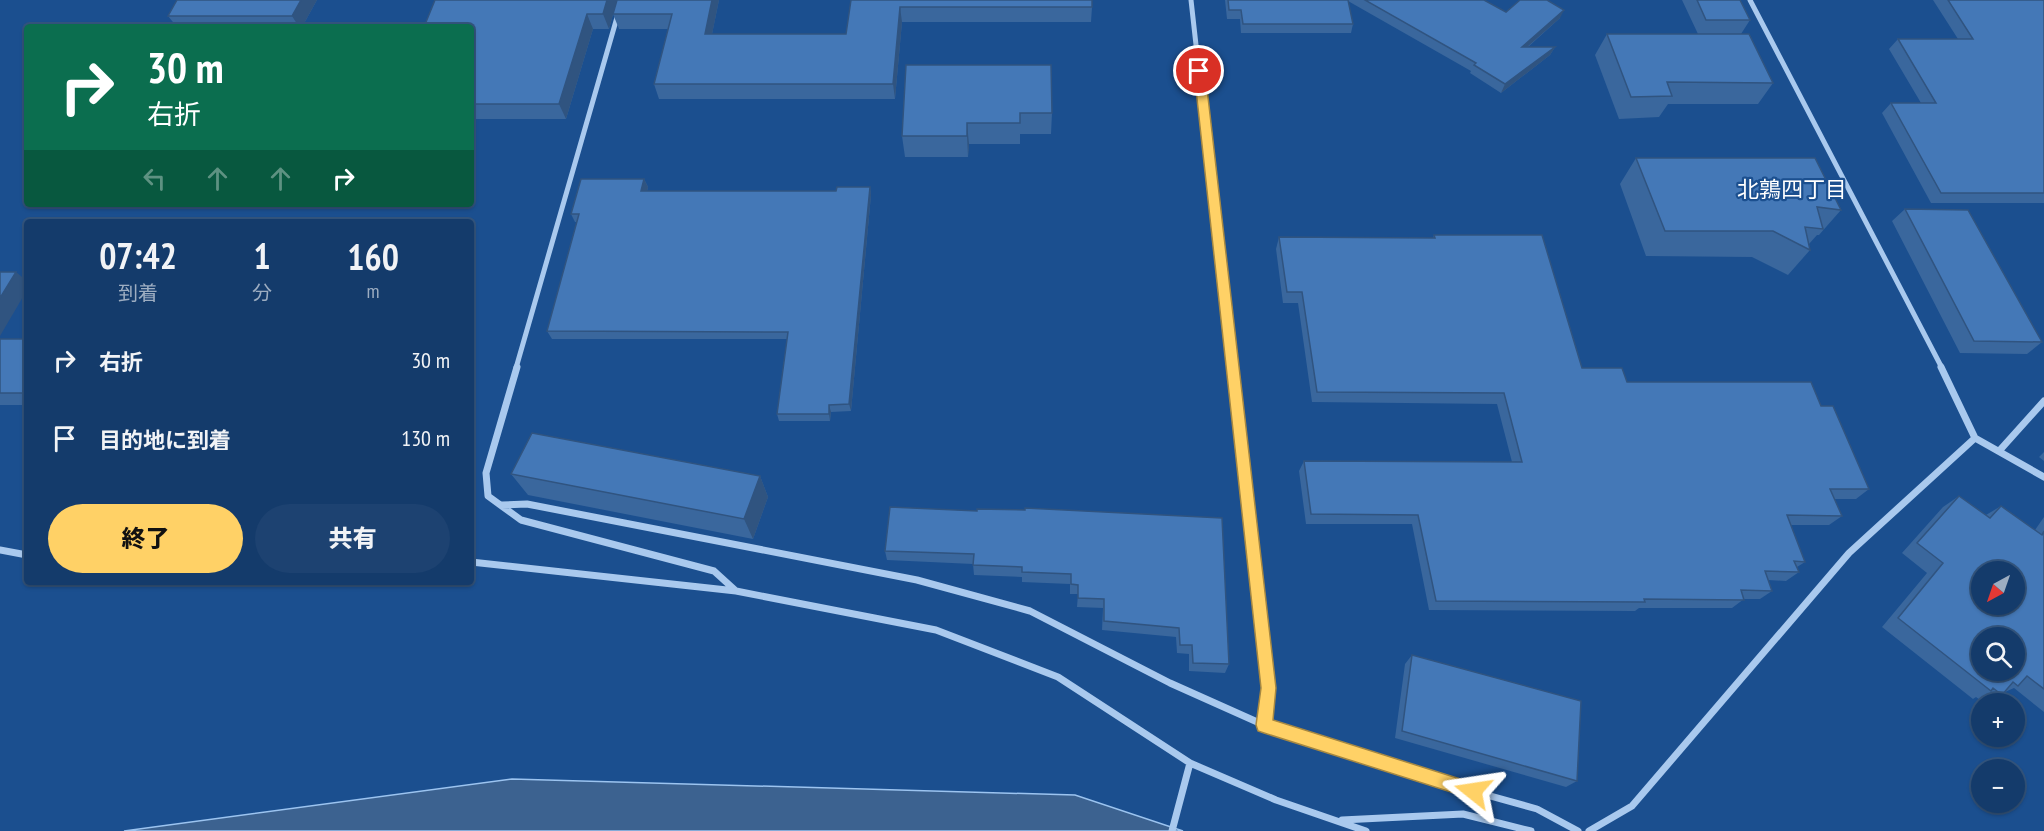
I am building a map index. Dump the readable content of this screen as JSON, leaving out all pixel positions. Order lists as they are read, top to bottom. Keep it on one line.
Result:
{"districts":["北鶉四丁目"],"north":"bottom left","page":{"turn":["30 m","右折"],"eta":["07:42","到着","1","分","160","m"],"list":[{"name":"右折","value":"30 m"},{"name":"目的地に到着","value":"130 m"}],"buttons":["終了","共有"],"map_buttons":["+","−"]}}
